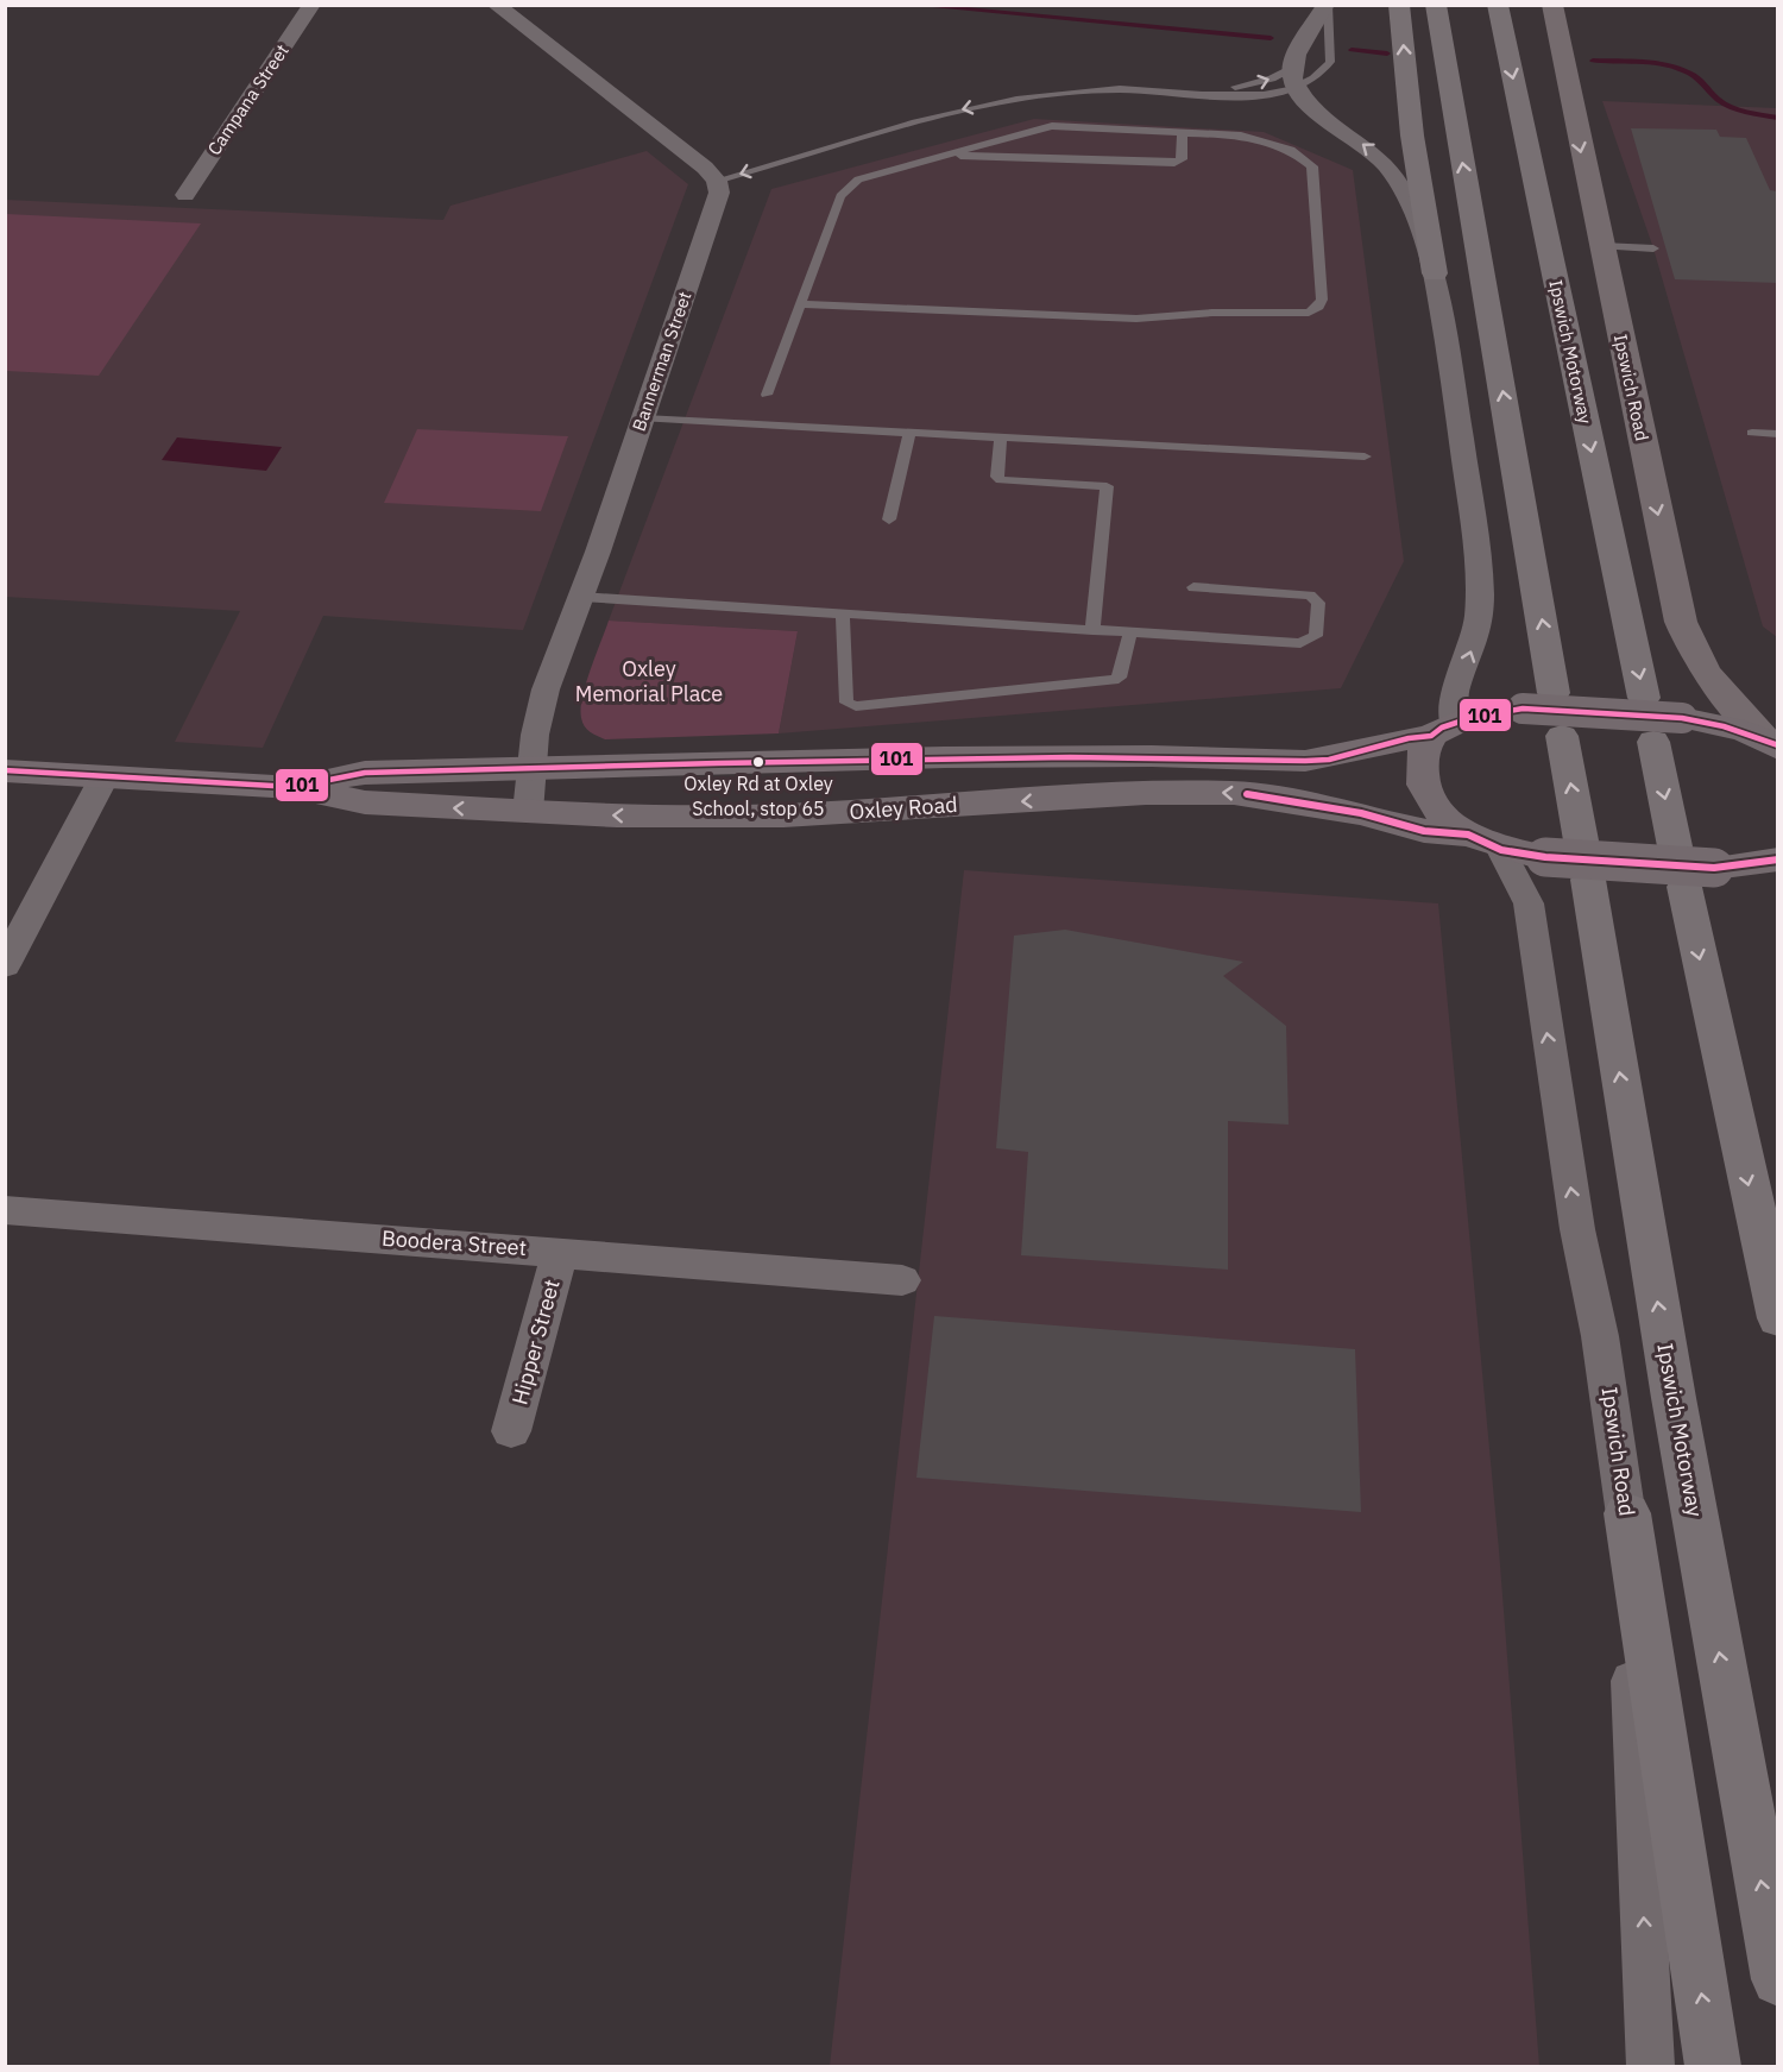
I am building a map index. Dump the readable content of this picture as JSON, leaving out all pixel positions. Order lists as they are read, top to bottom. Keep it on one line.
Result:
{"streets":{"highway":["Ipswich Motorway"],"main road":["Ipswich Road","Oxley Road"],"street":["Campana Street","Bannerman Street","Boodera Street","Hipper Street"]},"crossings":[["Bannerman Street","Oxley Road"],["Ipswich Road","Oxley Road"],["Boodera Street","Hipper Street"]],"parks":["Oxley Memorial Place"],"places":["Oxley Rd at Oxley School, stop 65"],"lines":["transit line 101"]}
